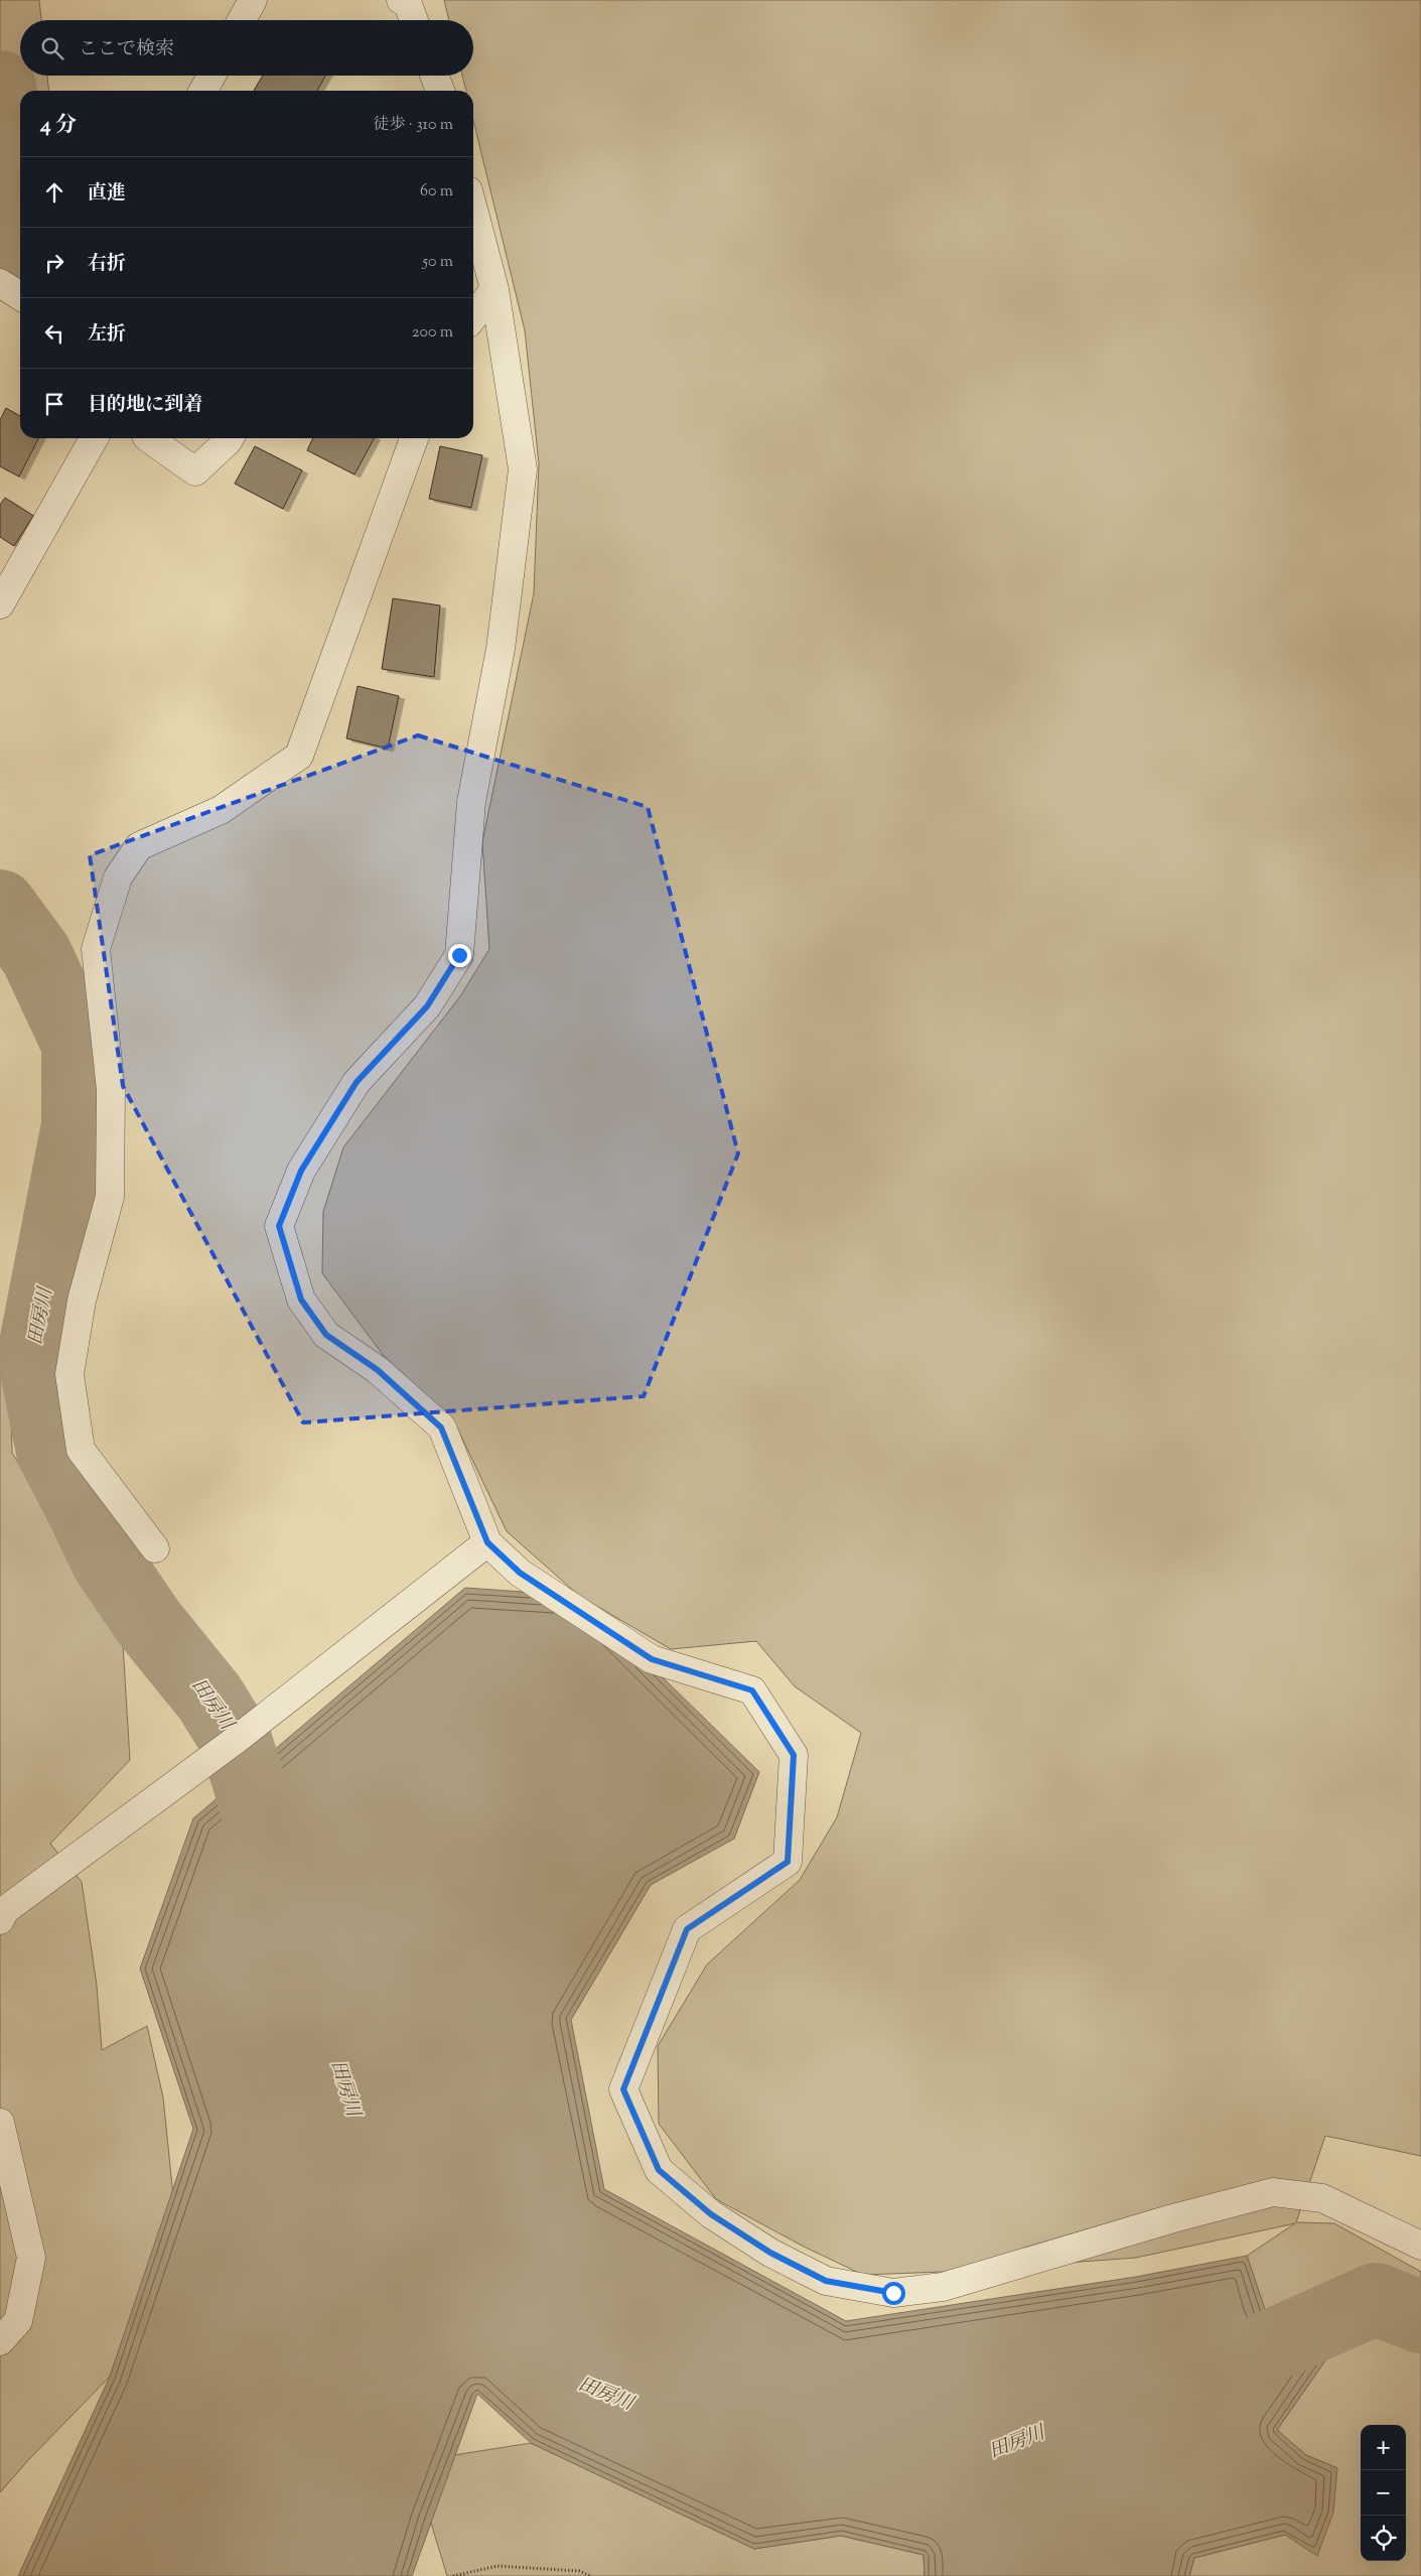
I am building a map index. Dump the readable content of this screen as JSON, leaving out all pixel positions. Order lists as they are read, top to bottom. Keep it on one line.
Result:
{"water":["田房川"],"page":{"search":"ここで検索","heading":["4 分","徒歩 · 310 m"],"list":[["直進","60 m"],["右折","50 m"],["左折","200 m"],"目的地に到着"],"map_buttons":["+","−"]}}
